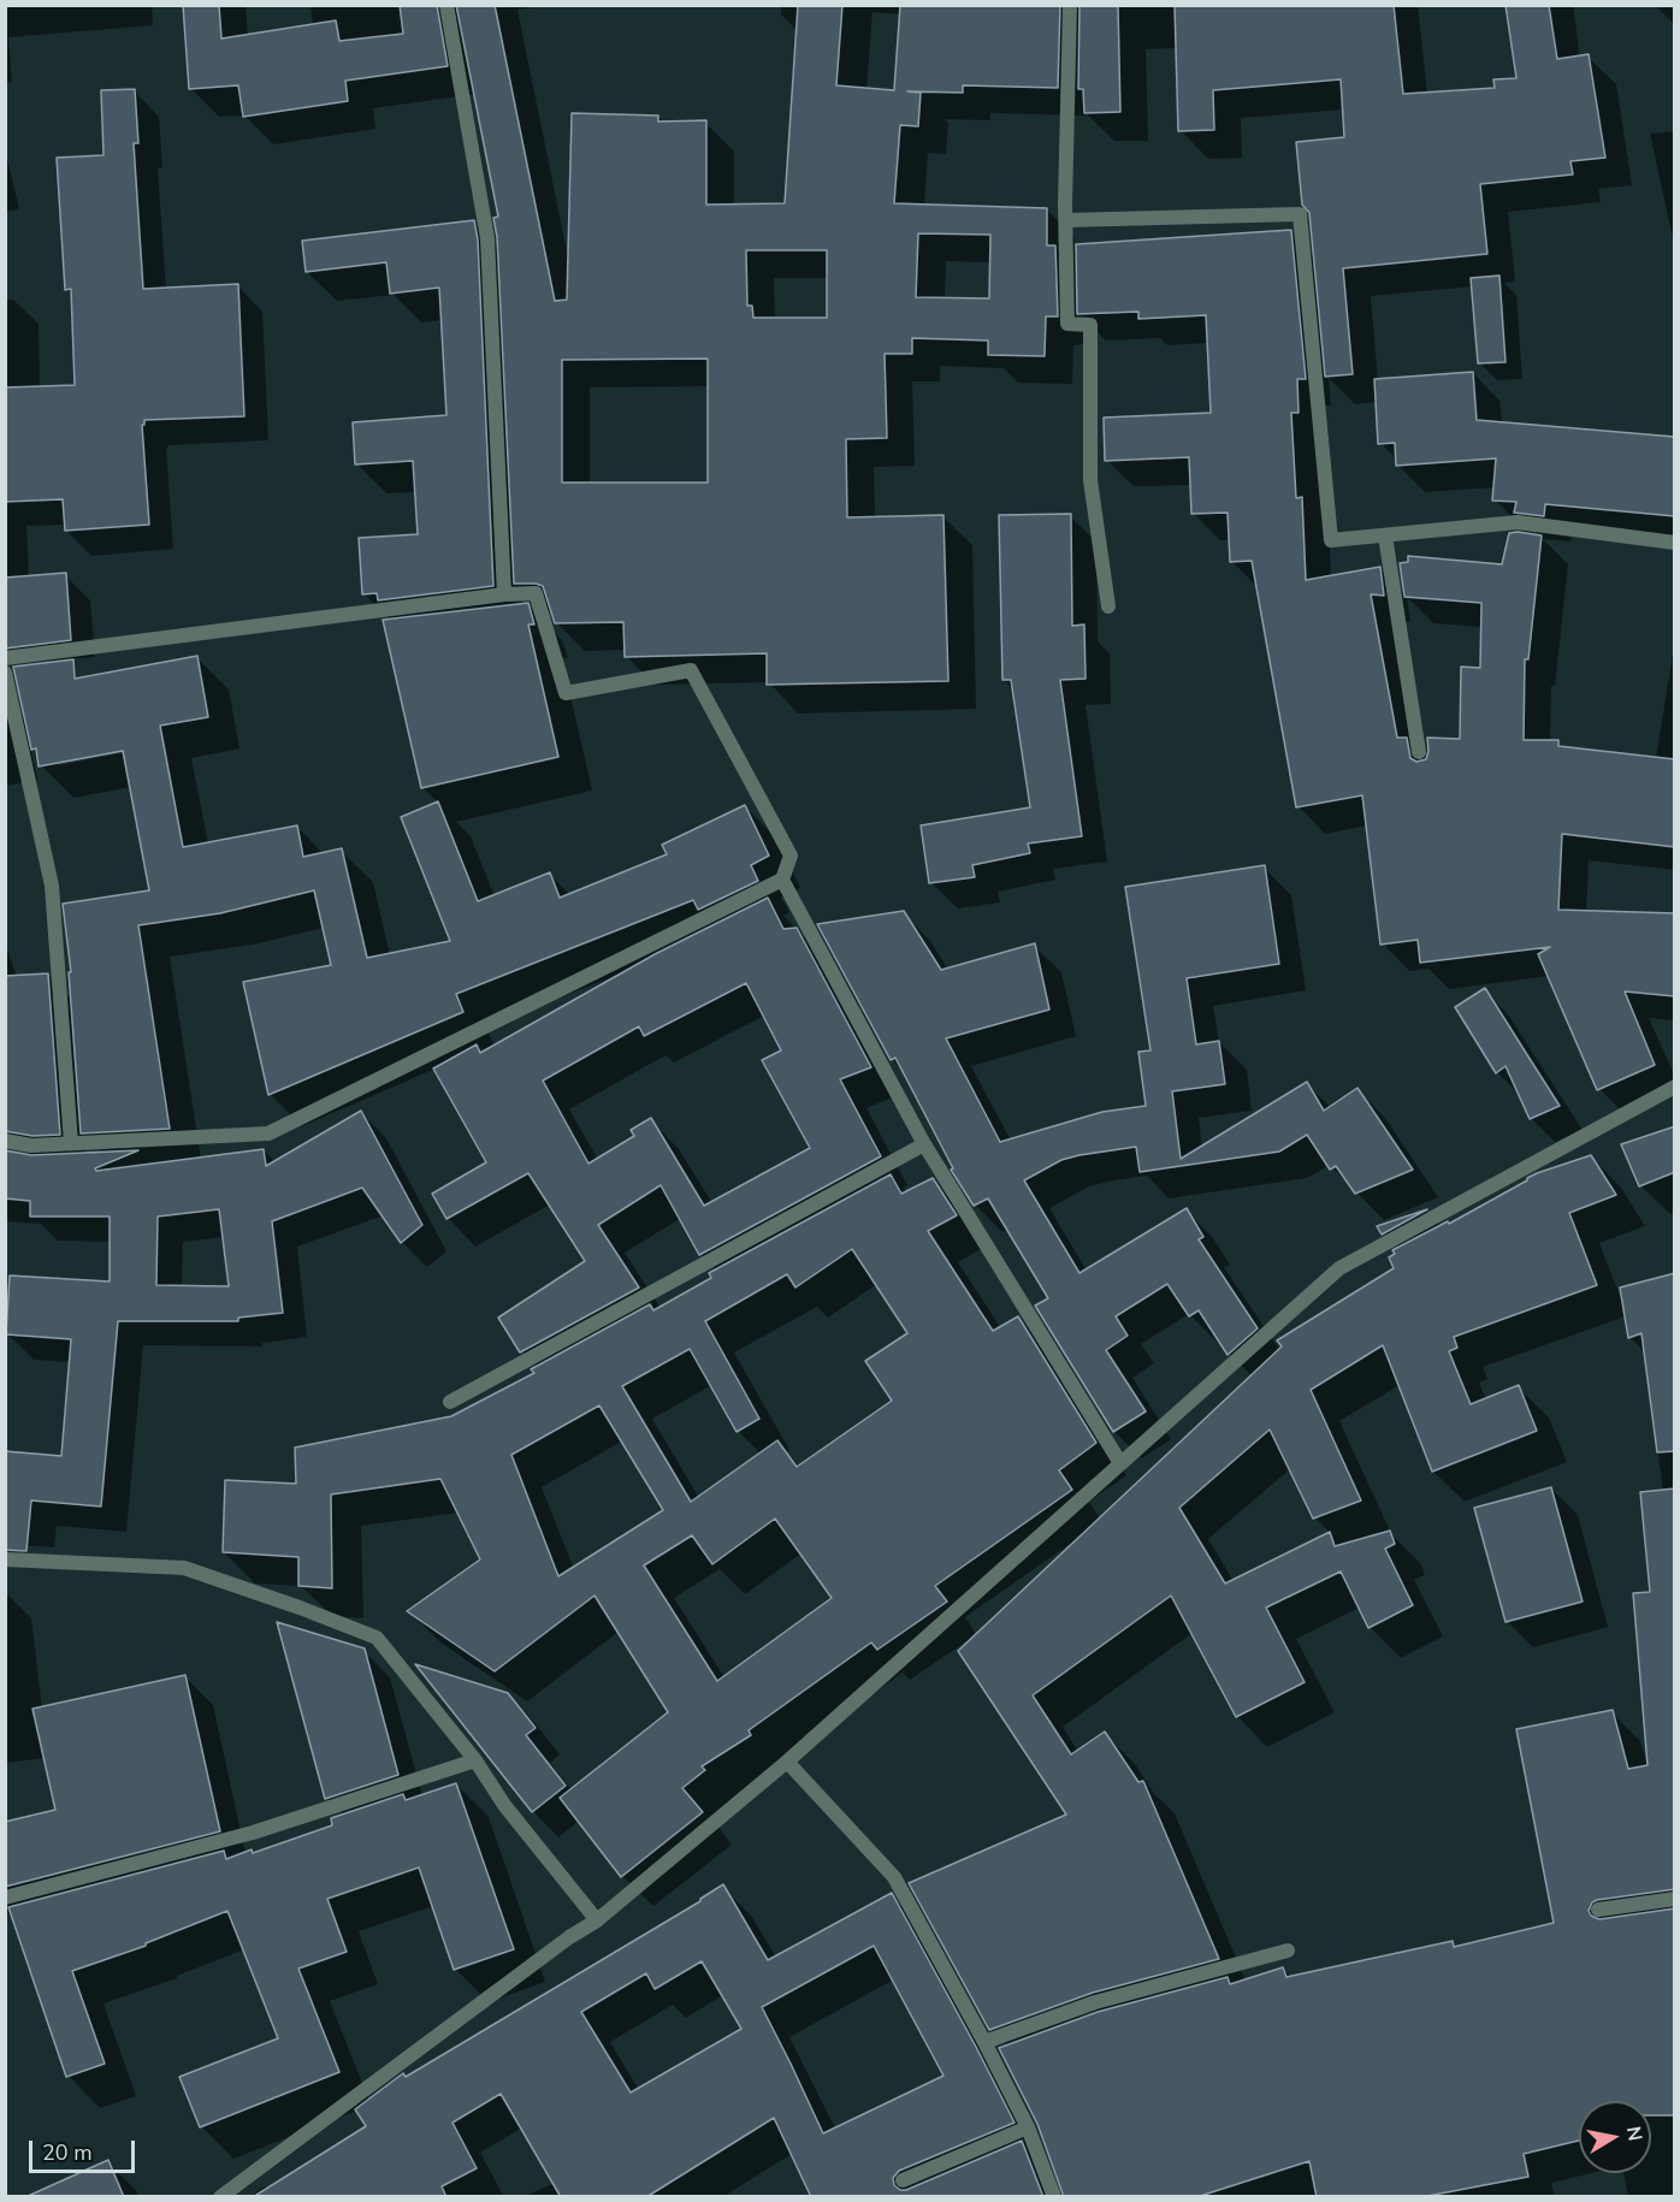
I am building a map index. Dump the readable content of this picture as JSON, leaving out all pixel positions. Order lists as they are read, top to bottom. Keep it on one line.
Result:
{"scale_bar":"20 m","north":"right"}
